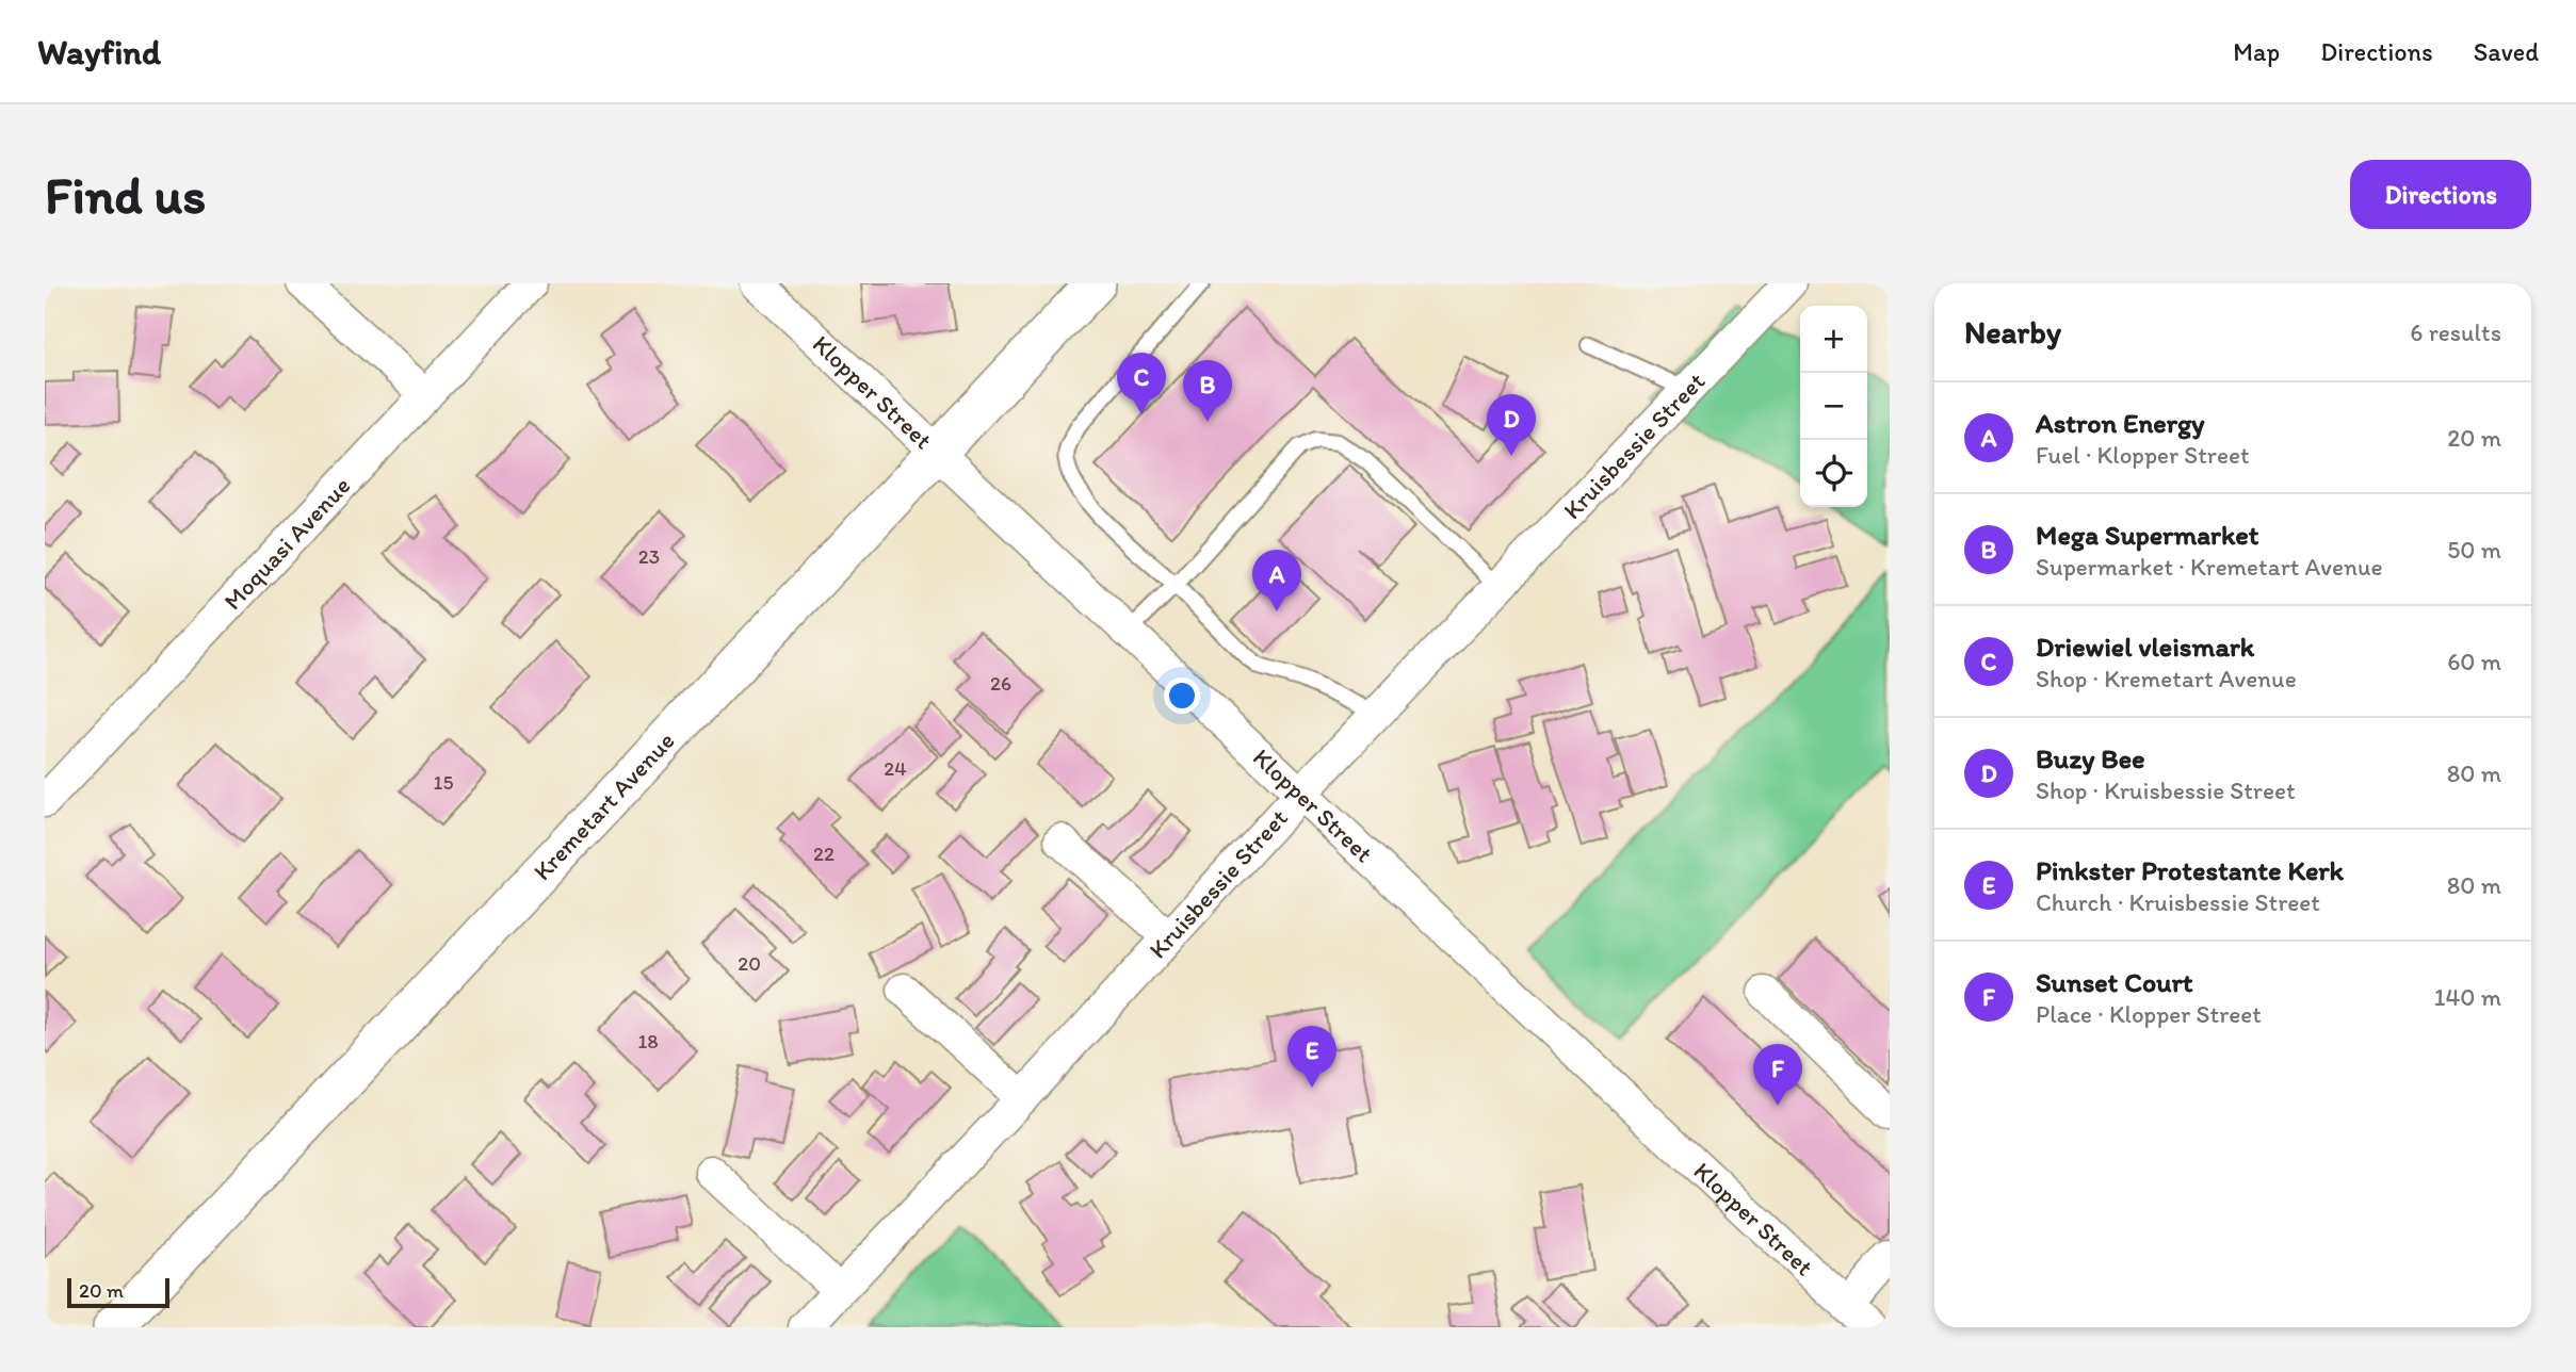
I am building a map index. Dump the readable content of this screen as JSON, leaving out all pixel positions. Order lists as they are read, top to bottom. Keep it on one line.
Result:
{"streets":{"street":["Klopper Street","Kruisbessie Street","Moquasi Avenue","Kremetart Avenue"]},"crossings":[["Klopper Street","Kruisbessie Street"],["Klopper Street","Kremetart Avenue"]],"house_numbers":["23","26","24","15","22","20","18"],"scale_bar":"20 m","page":{"header":"Wayfind","nav":["Map","Directions","Saved"],"buttons":"Directions","title":"Find us","heading":["Nearby","6 results"],"map_buttons":["+","−"],"pins":["C","B","D","A","E","F"],"list":[{"mark":"A","name":"Astron Energy","note":"Fuel · Klopper Street","value":"20 m"},{"mark":"B","name":"Mega Supermarket","note":"Supermarket · Kremetart Avenue","value":"50 m"},{"mark":"C","name":"Driewiel vleismark","note":"Shop · Kremetart Avenue","value":"60 m"},{"mark":"D","name":"Buzy Bee","note":"Shop · Kruisbessie Street","value":"80 m"},{"mark":"E","name":"Pinkster Protestante Kerk","note":"Church · Kruisbessie Street","value":"80 m"},{"mark":"F","name":"Sunset Court","note":"Place · Klopper Street","value":"140 m"}],"scale":"20 m"}}
